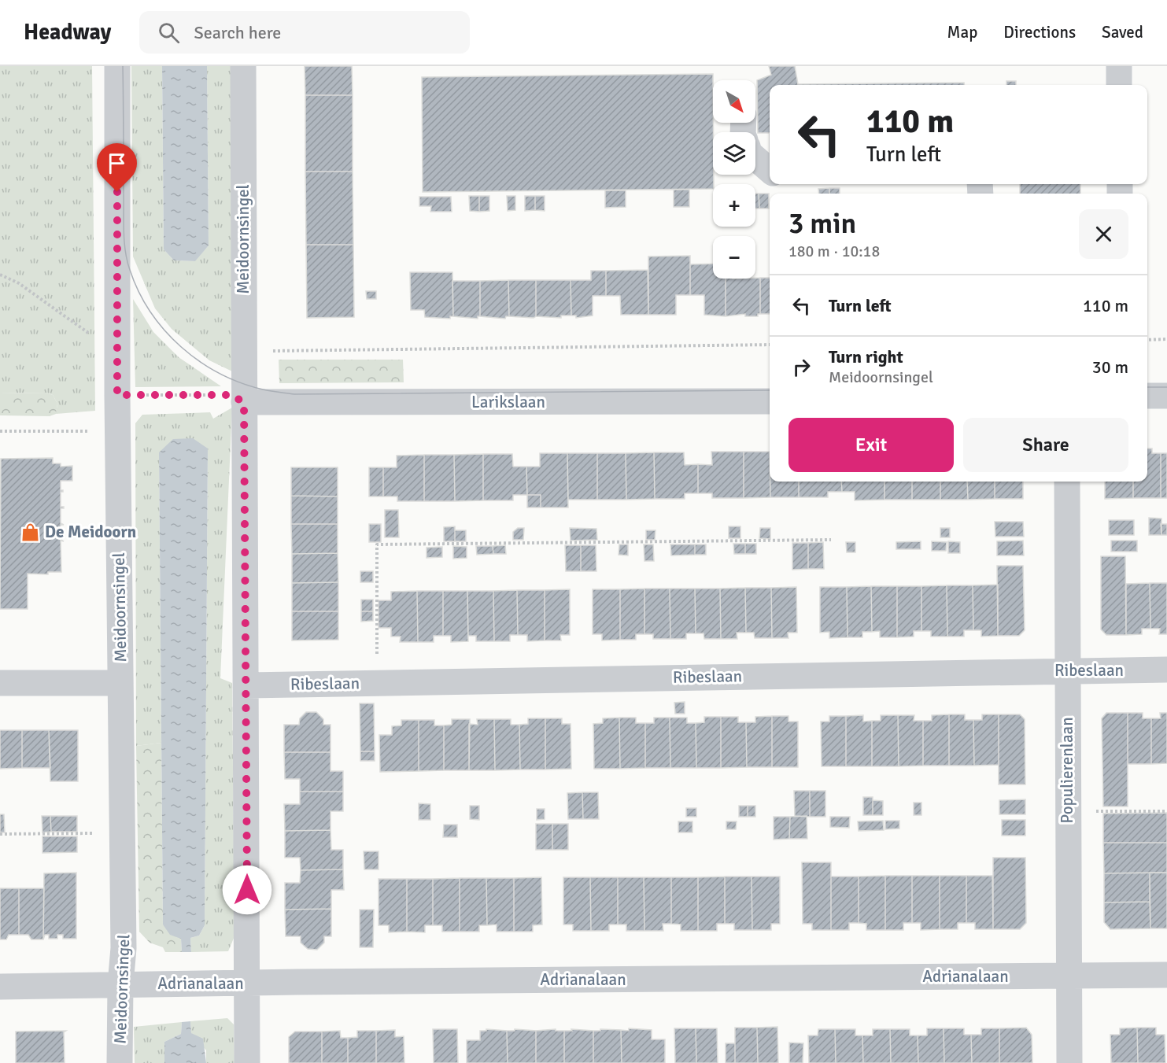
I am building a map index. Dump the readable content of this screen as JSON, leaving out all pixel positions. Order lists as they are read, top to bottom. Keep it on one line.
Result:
{"streets":{"street":["Meidoornsingel","Larikslaan","Ribeslaan","Populierenlaan","Adrianalaan"]},"crossings":[["Meidoornsingel","Larikslaan"],["Meidoornsingel","Ribeslaan"],["Meidoornsingel","Adrianalaan"],["Ribeslaan","Populierenlaan"],["Populierenlaan","Adrianalaan"]],"places":{"shop":["De Meidoorn"]},"north":"bottom right","page":{"header":"Headway","search":"Search here","nav":["Map","Directions","Saved"],"map_buttons":["+","−"],"turn":["110 m","Turn left"],"heading":["3 min","180 m · 10:18"],"list":[{"name":"Turn left","value":"110 m"},{"name":"Turn right","note":"Meidoornsingel","value":"30 m"}],"buttons":["Exit","Share"]}}
